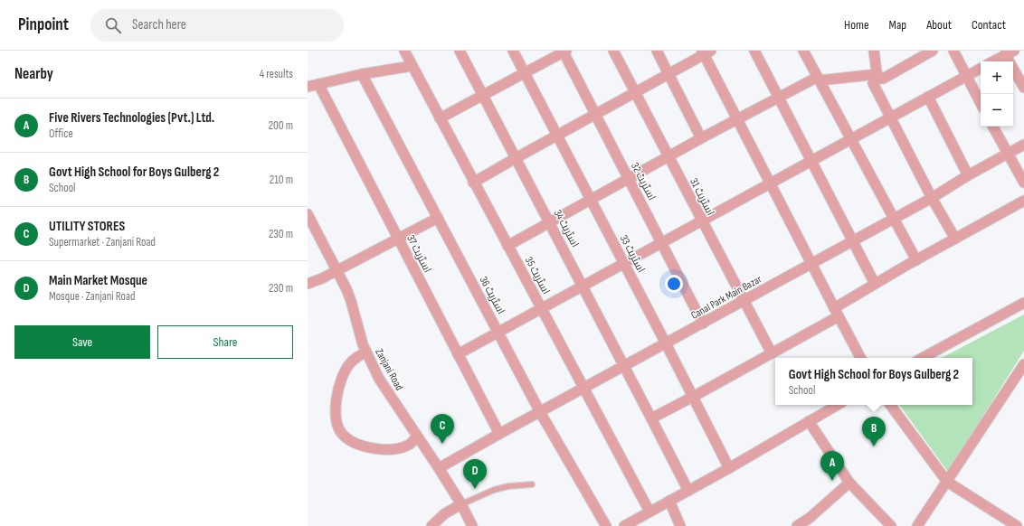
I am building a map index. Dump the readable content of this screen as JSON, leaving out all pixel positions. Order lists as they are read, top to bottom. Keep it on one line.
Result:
{"streets":{"street":["اسٹریٹ 32","اسٹریٹ 31","اسٹریٹ 34","اسٹریٹ 37","اسٹریٹ 33","اسٹریٹ 35","اسٹریٹ 36","Canal Park Main Bazar","Zanjani Road"]},"crossings":[["اسٹریٹ 32","Canal Park Main Bazar"],["اسٹریٹ 31","Canal Park Main Bazar"],["اسٹریٹ 34","Canal Park Main Bazar"],["اسٹریٹ 37","Canal Park Main Bazar"],["اسٹریٹ 33","Canal Park Main Bazar"],["اسٹریٹ 35","Canal Park Main Bazar"],["اسٹریٹ 36","Canal Park Main Bazar"],["Canal Park Main Bazar","Zanjani Road"]],"page":{"header":"Pinpoint","search":"Search here","nav":["Home","Map","About","Contact"],"heading":["Nearby","4 results"],"map_buttons":["+","−"],"list":[{"mark":"A","name":"Five Rivers Technologies (Pvt.) Ltd.","note":"Office","value":"200 m"},{"mark":"B","name":"Govt High School for Boys Gulberg 2","note":"School","value":"210 m"},{"mark":"C","name":"UTILITY STORES","note":"Supermarket · Zanjani Road","value":"230 m"},{"mark":"D","name":"Main Market Mosque","note":"Mosque · Zanjani Road","value":"230 m"}],"buttons":["Save","Share"],"popup":["Govt High School for Boys Gulberg 2","School"],"pins":["C","B","A","D"]}}
